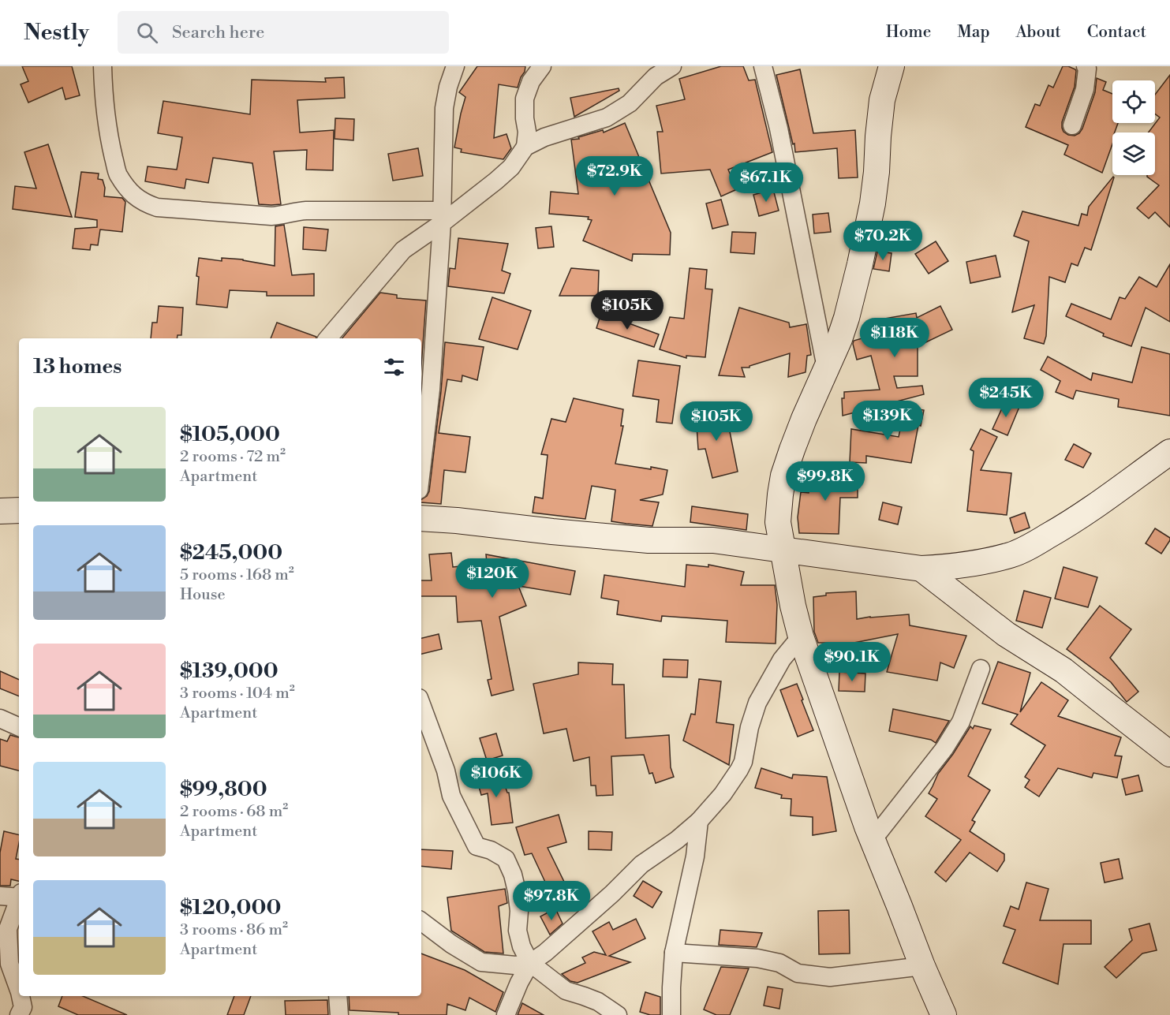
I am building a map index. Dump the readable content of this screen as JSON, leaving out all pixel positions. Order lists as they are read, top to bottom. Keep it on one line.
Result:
{"page":{"header":"Nestly","search":"Search here","nav":["Home","Map","About","Contact"],"price":["$72.9K","$67.1K","$70.2K","$105K","$118K","$245K","$139K","$105K","$99.8K","$120K","$90.1K","$106K","$97.8K"],"heading":"13 homes","list":[{"name":"$105,000","note":"2 rooms · 72 m² · Apartment"},{"name":"$245,000","note":"5 rooms · 168 m² · House"},{"name":"$139,000","note":"3 rooms · 104 m² · Apartment"},{"name":"$99,800","note":"2 rooms · 68 m² · Apartment"},{"name":"$120,000","note":"3 rooms · 86 m² · Apartment"}]}}
